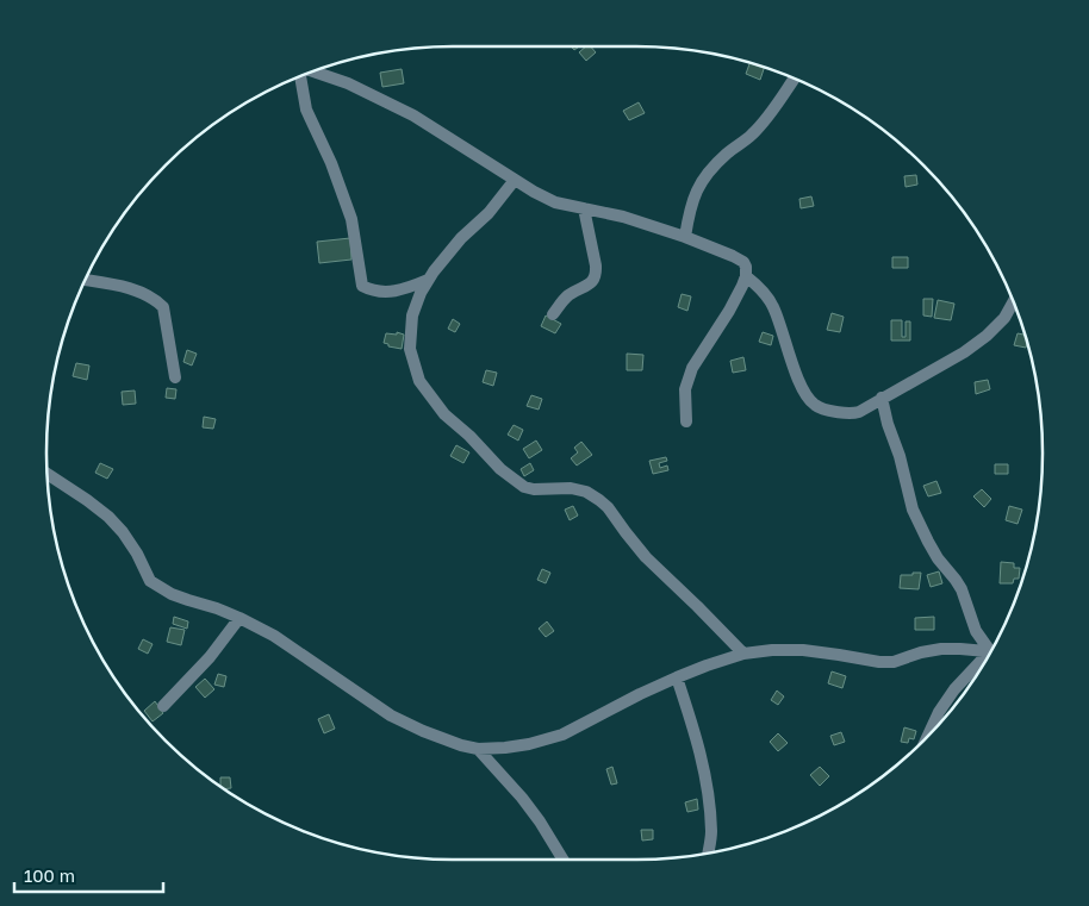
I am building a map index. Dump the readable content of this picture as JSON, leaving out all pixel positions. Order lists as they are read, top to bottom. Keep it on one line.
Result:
{"scale_bar":"100 m"}
